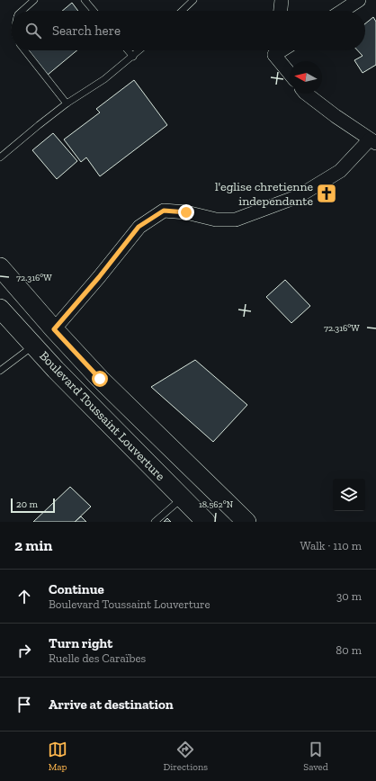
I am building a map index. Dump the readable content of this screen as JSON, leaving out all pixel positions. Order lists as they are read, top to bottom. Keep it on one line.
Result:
{"streets":{"main road":["Boulevard Toussaint Louverture"]},"places":{"church":["l'eglise chretienne independante"]},"scale_bar":"20 m","north":"left","page":{"search":"Search here","scale":"20 m","heading":["2 min","Walk · 110 m"],"list":[["Continue","Boulevard Toussaint Louverture","30 m"],["Turn right","Ruelle des Caraïbes","80 m"],"Arrive at destination"],"nav":["Map","Directions","Saved"]},"coordinates":["72.316°W","18.562°N"]}
